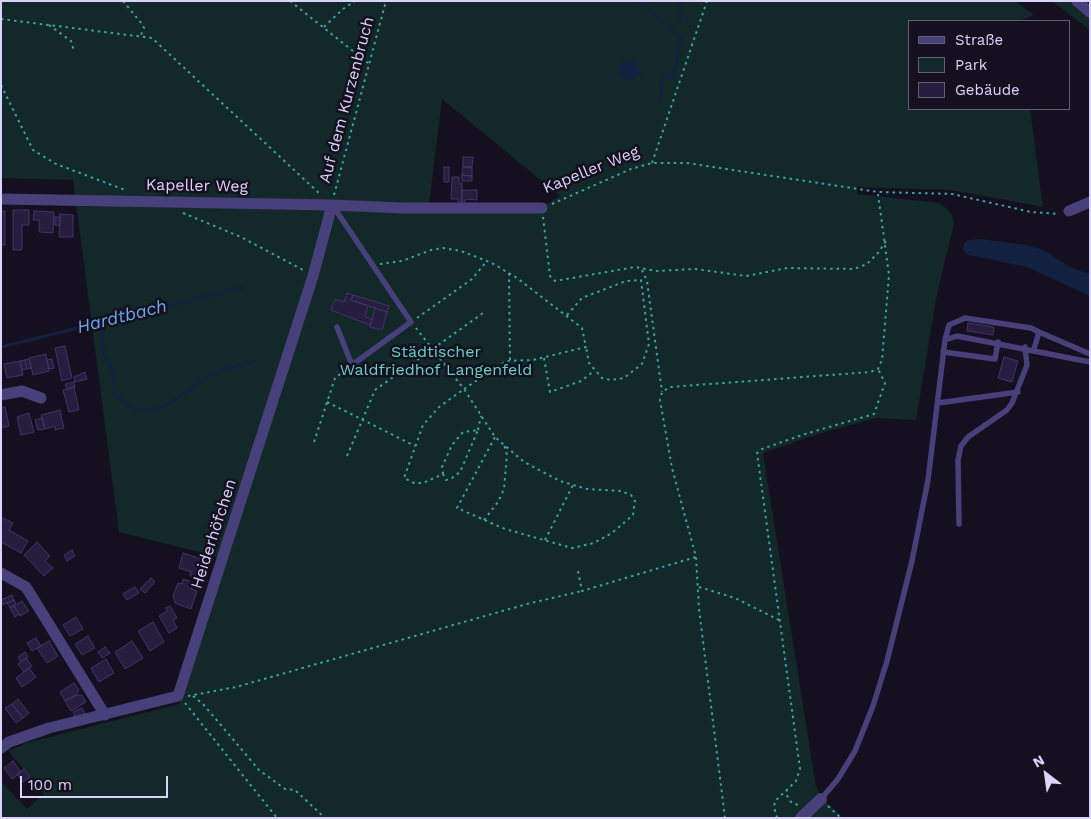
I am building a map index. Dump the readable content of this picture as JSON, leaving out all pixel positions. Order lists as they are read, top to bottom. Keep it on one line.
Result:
{"streets":{"street":["Kapeller Weg","Heiderhöfchen"],"path":["Auf dem Kurzenbruch"]},"crossings":[["Auf dem Kurzenbruch","Kapeller Weg"],["Auf dem Kurzenbruch","Heiderhöfchen"],["Kapeller Weg","Heiderhöfchen"]],"water":["Hardtbach"],"parks":["Städtischer Waldfriedhof Langenfeld"],"legend":["Straße","Park","Gebäude"],"scale_bar":"100 m","north":"top left"}
